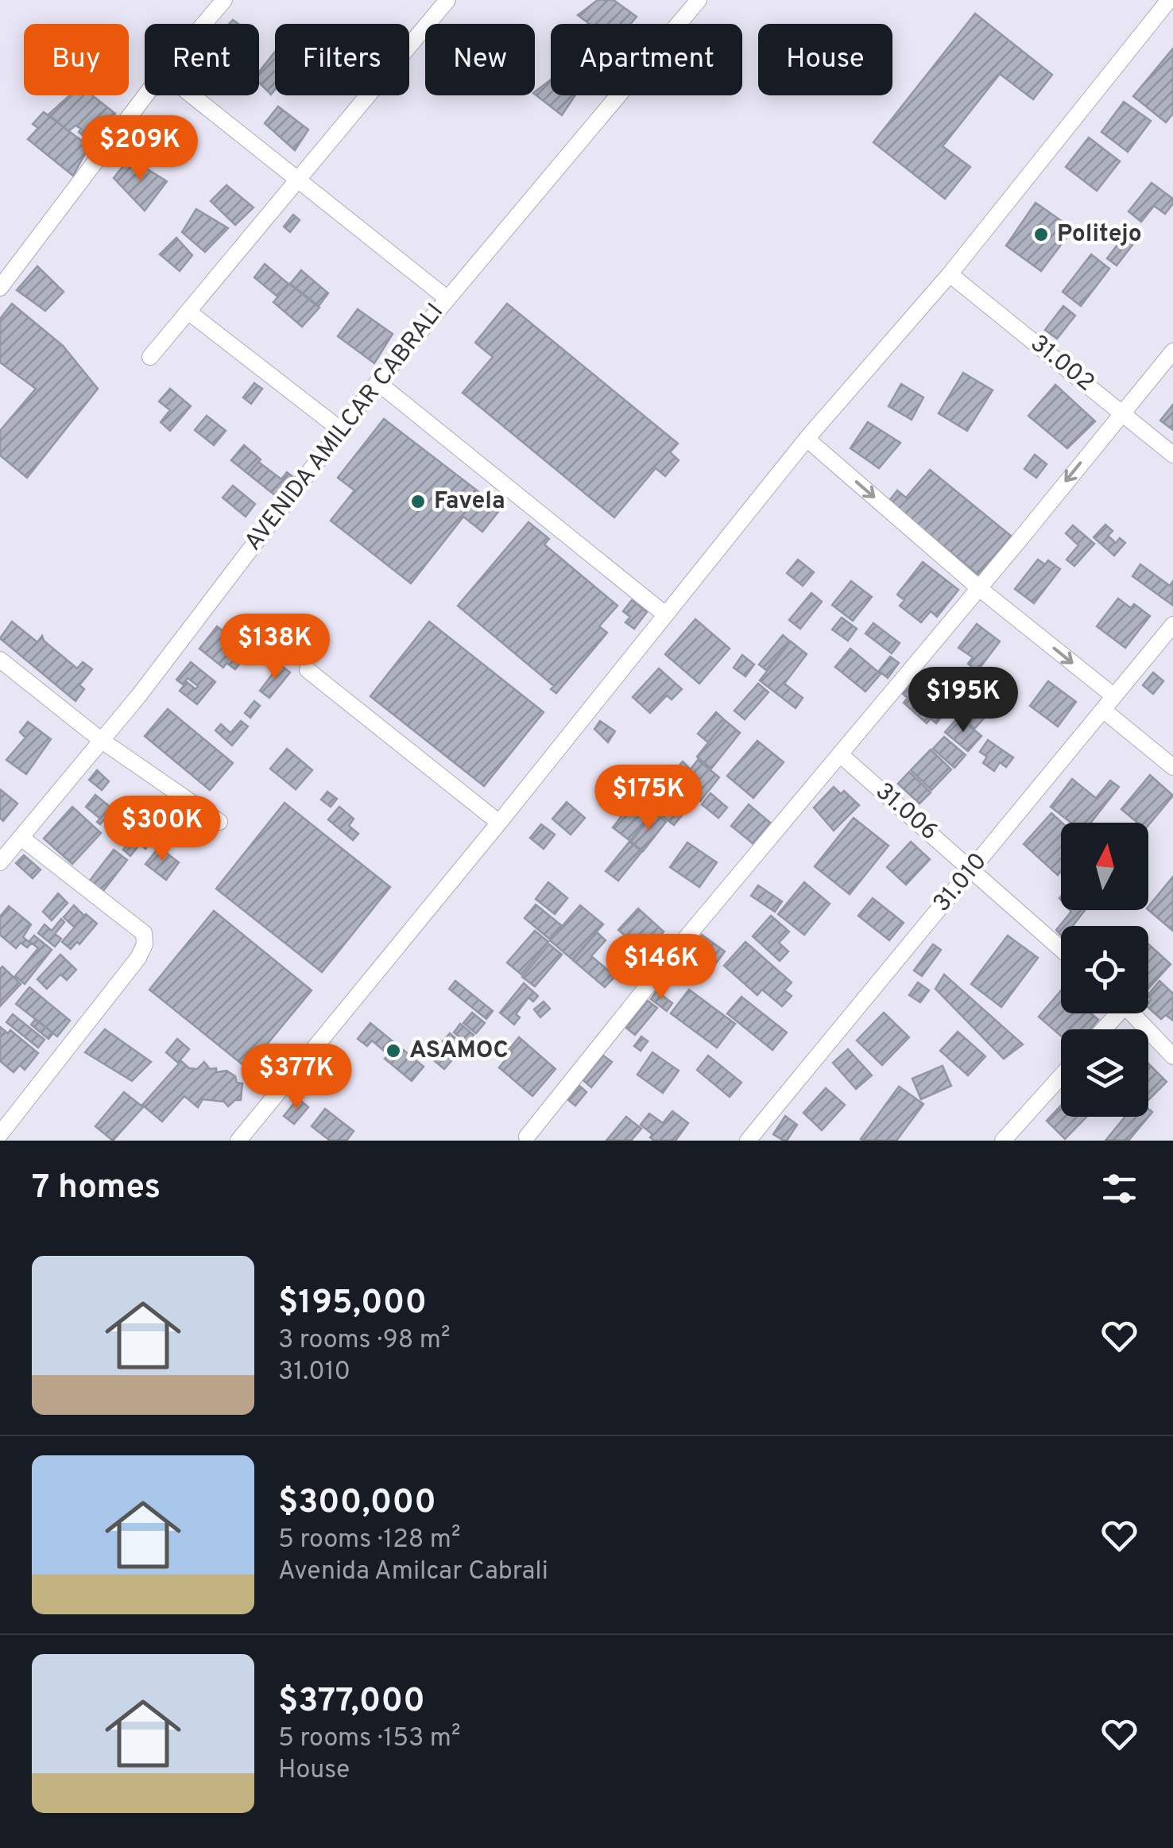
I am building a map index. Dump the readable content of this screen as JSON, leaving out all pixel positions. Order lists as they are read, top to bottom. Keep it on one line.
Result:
{"streets":{"street":["31.002","AVENIDA AMILCAR CABRALI","31.006","31.010"]},"crossings":[["31.006","31.010"]],"places":["Politejo","Favela","ASAMOC"],"north":"top","page":{"chip":["Buy","Rent","Filters","New","Apartment","House"],"price":["$209K","$138K","$195K","$175K","$300K","$146K","$377K"],"heading":"7 homes","list":[{"name":"$195,000","note":"3 rooms · 98 m² · 31.010"},{"name":"$300,000","note":"5 rooms · 128 m² · Avenida Amilcar Cabrali"},{"name":"$377,000","note":"5 rooms · 153 m² · House"}]}}
